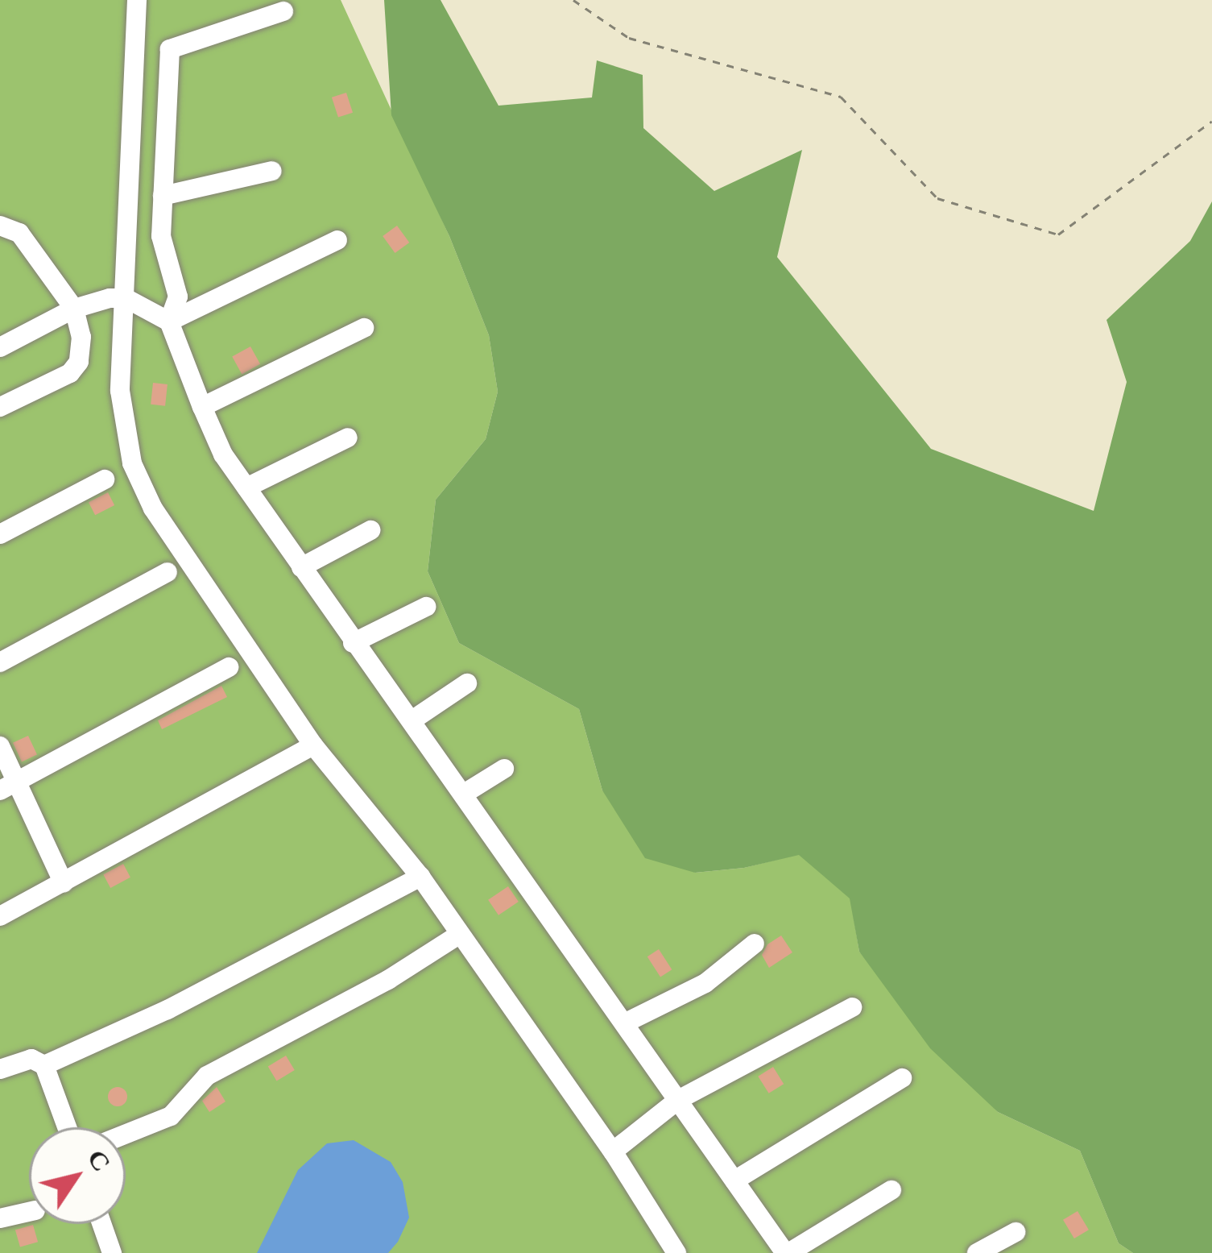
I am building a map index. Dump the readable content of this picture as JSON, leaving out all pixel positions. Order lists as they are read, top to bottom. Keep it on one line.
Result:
{"north":"top right"}
